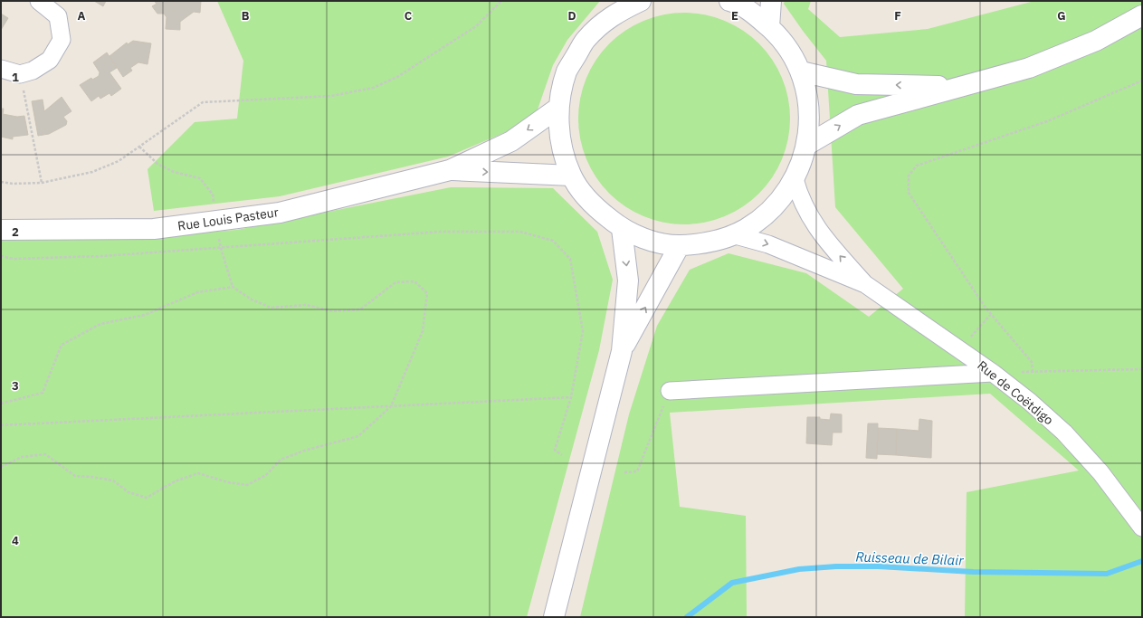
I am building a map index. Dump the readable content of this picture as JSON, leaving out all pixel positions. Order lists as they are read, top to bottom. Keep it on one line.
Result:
{"streets":{"main road":["Rue Louis Pasteur"],"street":["Rue de Coëtdigo"]},"water":["Ruisseau de Bilair"],"grid":{"columns":["A","B","C","D","E","F","G"],"rows":["1","2","3","4"]}}
